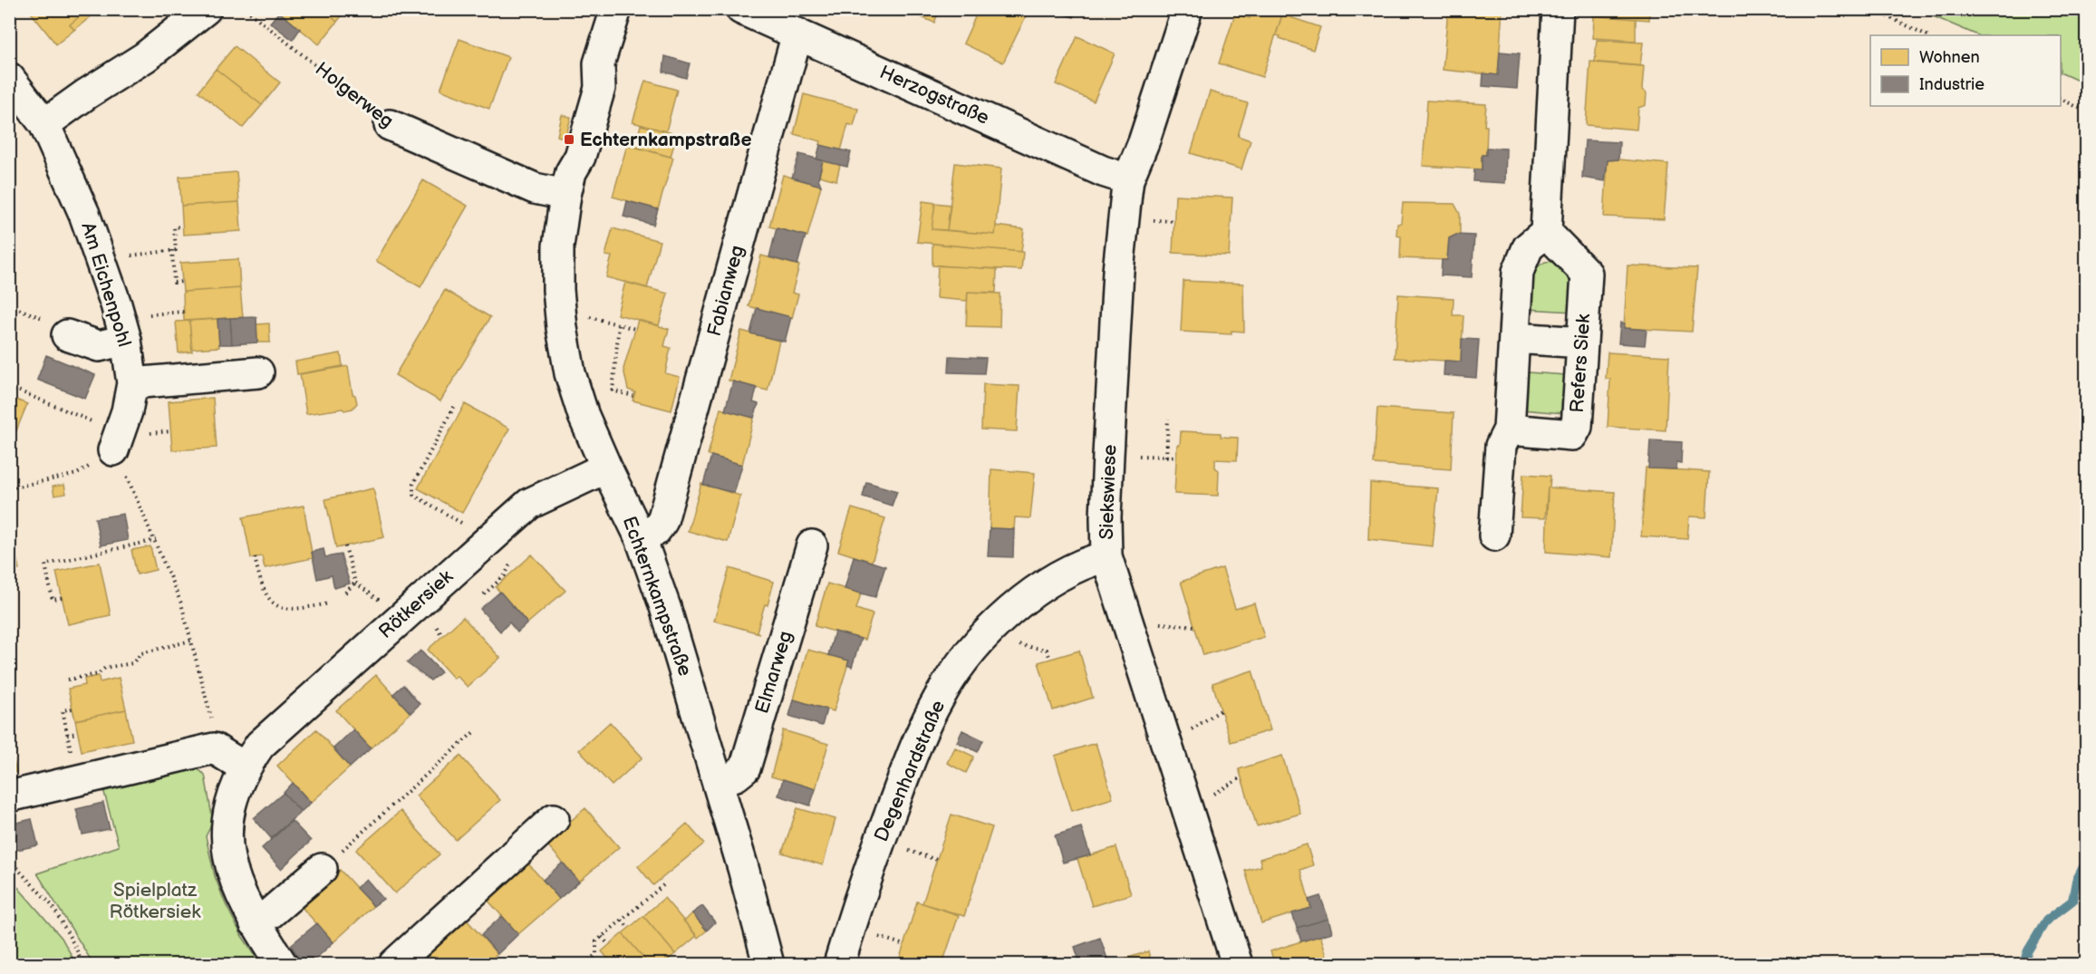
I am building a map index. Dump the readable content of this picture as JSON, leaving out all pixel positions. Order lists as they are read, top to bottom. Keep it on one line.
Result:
{"streets":{"street":["Holgerweg","Herzogstraße","Am Eichenpohl","Fabianweg","Refers Siek","Siekswiese","Echternkampstraße","Rötkersiek","Elmarweg","Degenhardstraße"]},"crossings":[["Holgerweg","Echternkampstraße"],["Herzogstraße","Fabianweg"],["Herzogstraße","Siekswiese"],["Fabianweg","Echternkampstraße"],["Siekswiese","Degenhardstraße"],["Echternkampstraße","Rötkersiek"],["Echternkampstraße","Elmarweg"]],"parks":["Spielplatz Rötkersiek"],"places":{"transit":["Echternkampstraße"]},"legend":["Wohnen","Industrie"]}
